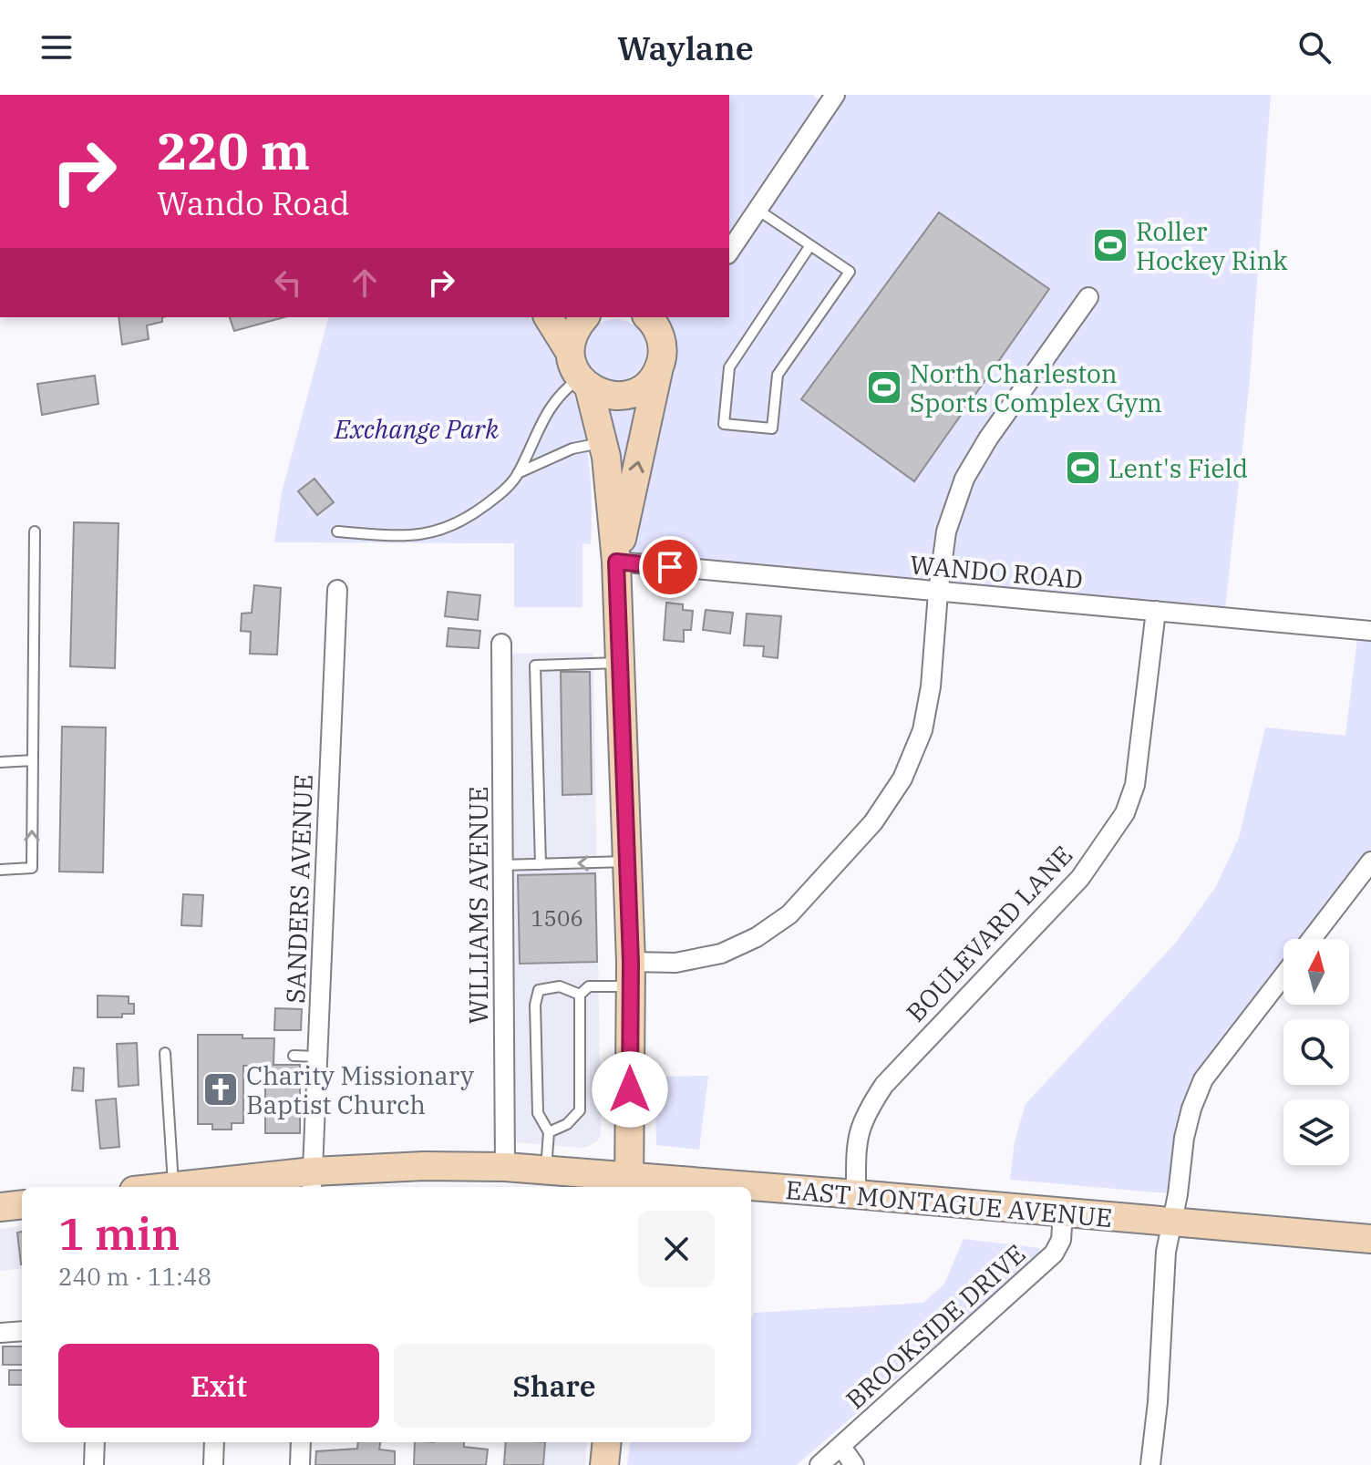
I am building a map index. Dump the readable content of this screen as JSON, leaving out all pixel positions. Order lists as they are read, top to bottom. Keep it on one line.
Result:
{"streets":{"main road":["EAST MONTAGUE AVENUE"],"street":["WANDO ROAD","SANDERS AVENUE","WILLIAMS AVENUE","BOULEVARD LANE","BROOKSIDE DRIVE"]},"crossings":[["WANDO ROAD","BOULEVARD LANE"],["SANDERS AVENUE","EAST MONTAGUE AVENUE"],["WILLIAMS AVENUE","EAST MONTAGUE AVENUE"],["BOULEVARD LANE","EAST MONTAGUE AVENUE"],["EAST MONTAGUE AVENUE","BROOKSIDE DRIVE"]],"parks":["Exchange Park"],"places":{"sports":["Roller Hockey Rink","North Charleston Sports Complex Gym","Lent's Field"],"church":["Charity Missionary Baptist Church"]},"house_numbers":["1506"],"north":"top","page":{"header":"Waylane","turn":["220 m","Wando Road"],"heading":["1 min","240 m · 11:48"],"buttons":["Exit","Share"]}}
